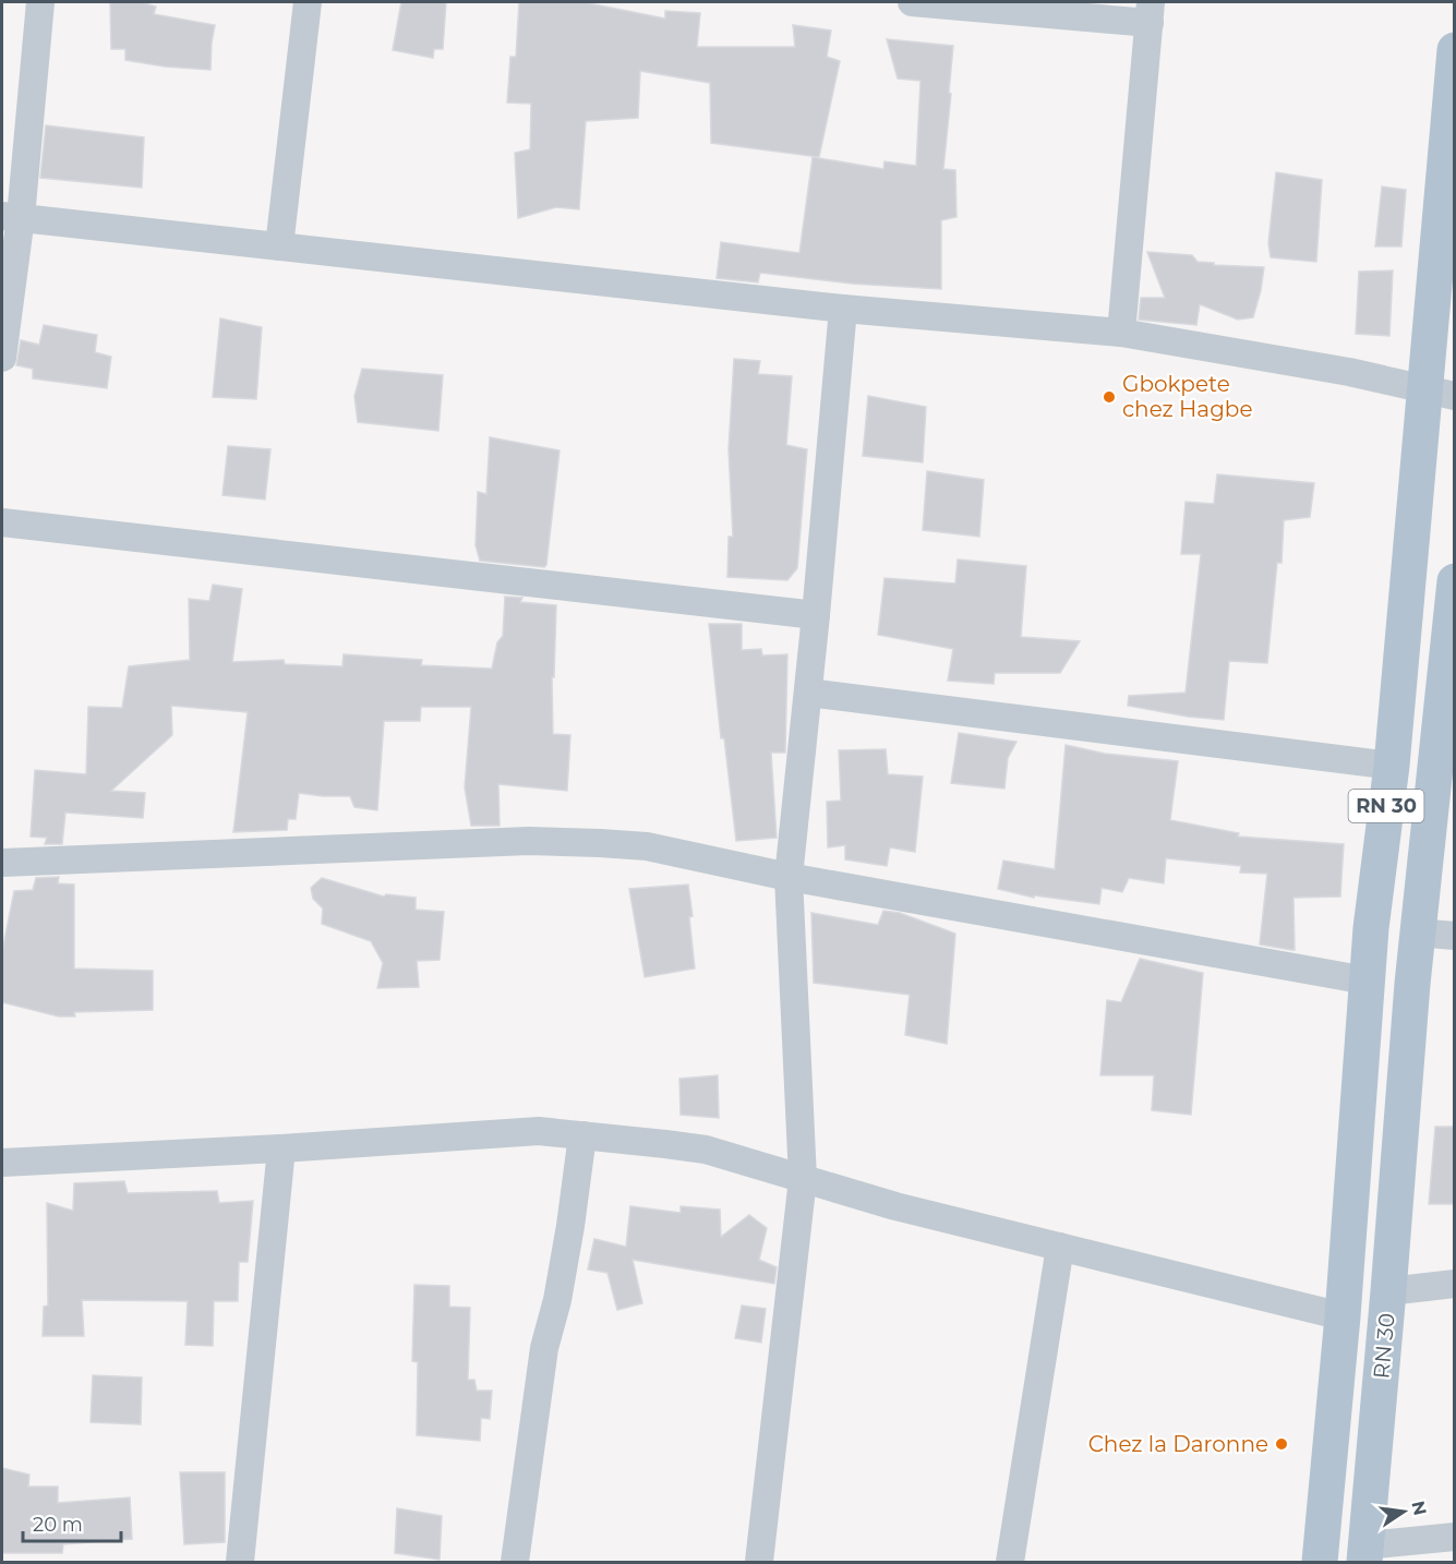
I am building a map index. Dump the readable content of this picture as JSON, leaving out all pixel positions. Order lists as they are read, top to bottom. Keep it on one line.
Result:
{"streets":{"main road":["RN 30"]},"places":["Gbokpete chez Hagbe","Chez la Daronne"],"scale_bar":"20 m","north":"right"}
